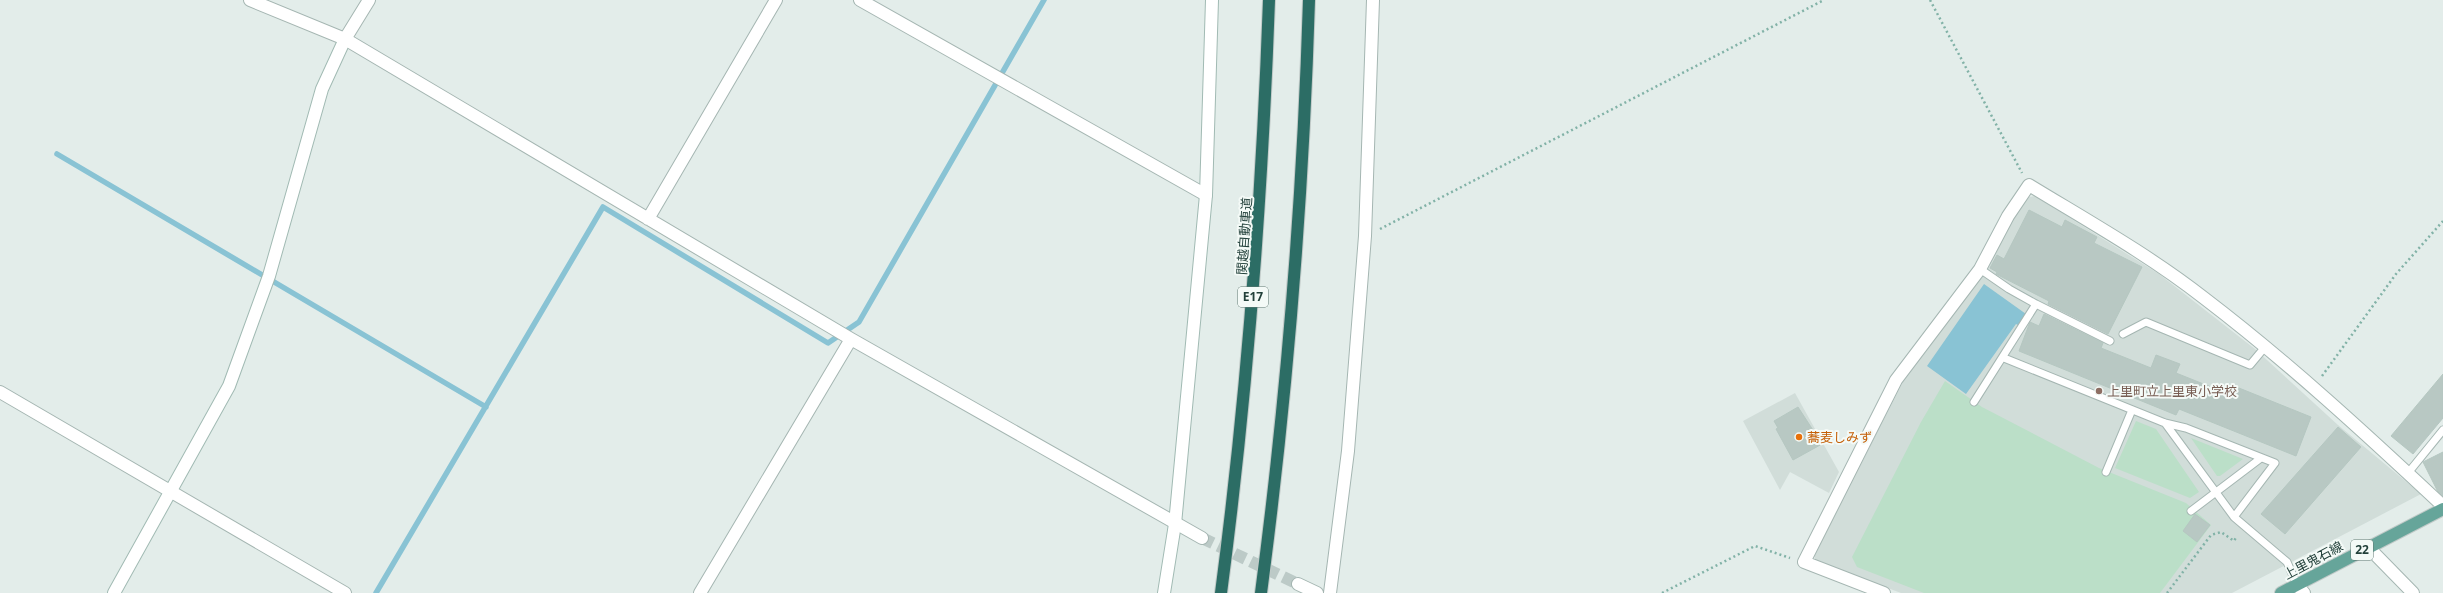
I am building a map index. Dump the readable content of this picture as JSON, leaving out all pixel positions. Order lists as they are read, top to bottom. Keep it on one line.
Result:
{"streets":{"highway":["関越自動車道","E17"],"main road":["22","上里鬼石線"]},"places":["上里町立上里東小学校","蕎麦しみず"]}
